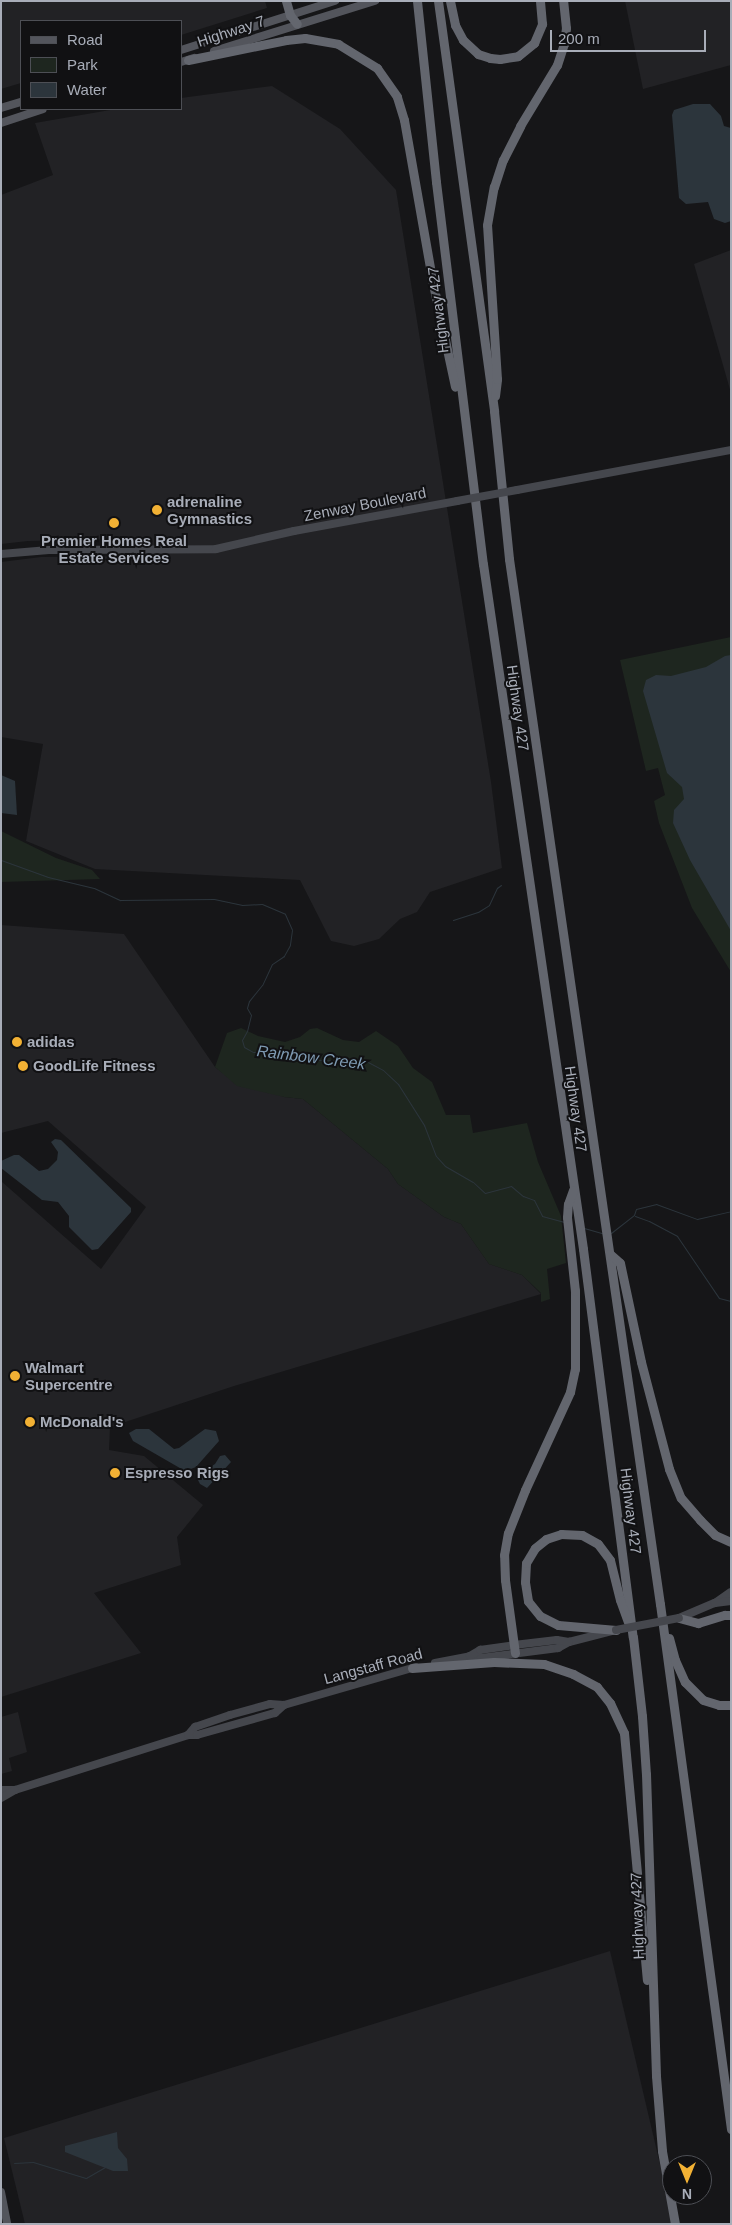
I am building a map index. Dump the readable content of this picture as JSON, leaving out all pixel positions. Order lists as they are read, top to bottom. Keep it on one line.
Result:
{"streets":{"highway":["Highway 427"],"main road":["Highway 7","Zenway Boulevard","Langstaff Road"]},"water":["Rainbow Creek"],"places":["adrenaline Gymnastics","Premier Homes Real Estate Services","adidas","GoodLife Fitness","Walmart Supercentre","McDonald's","Espresso Rigs"],"legend":["Road","Park","Water"],"scale_bar":"200 m","north":"bottom"}
